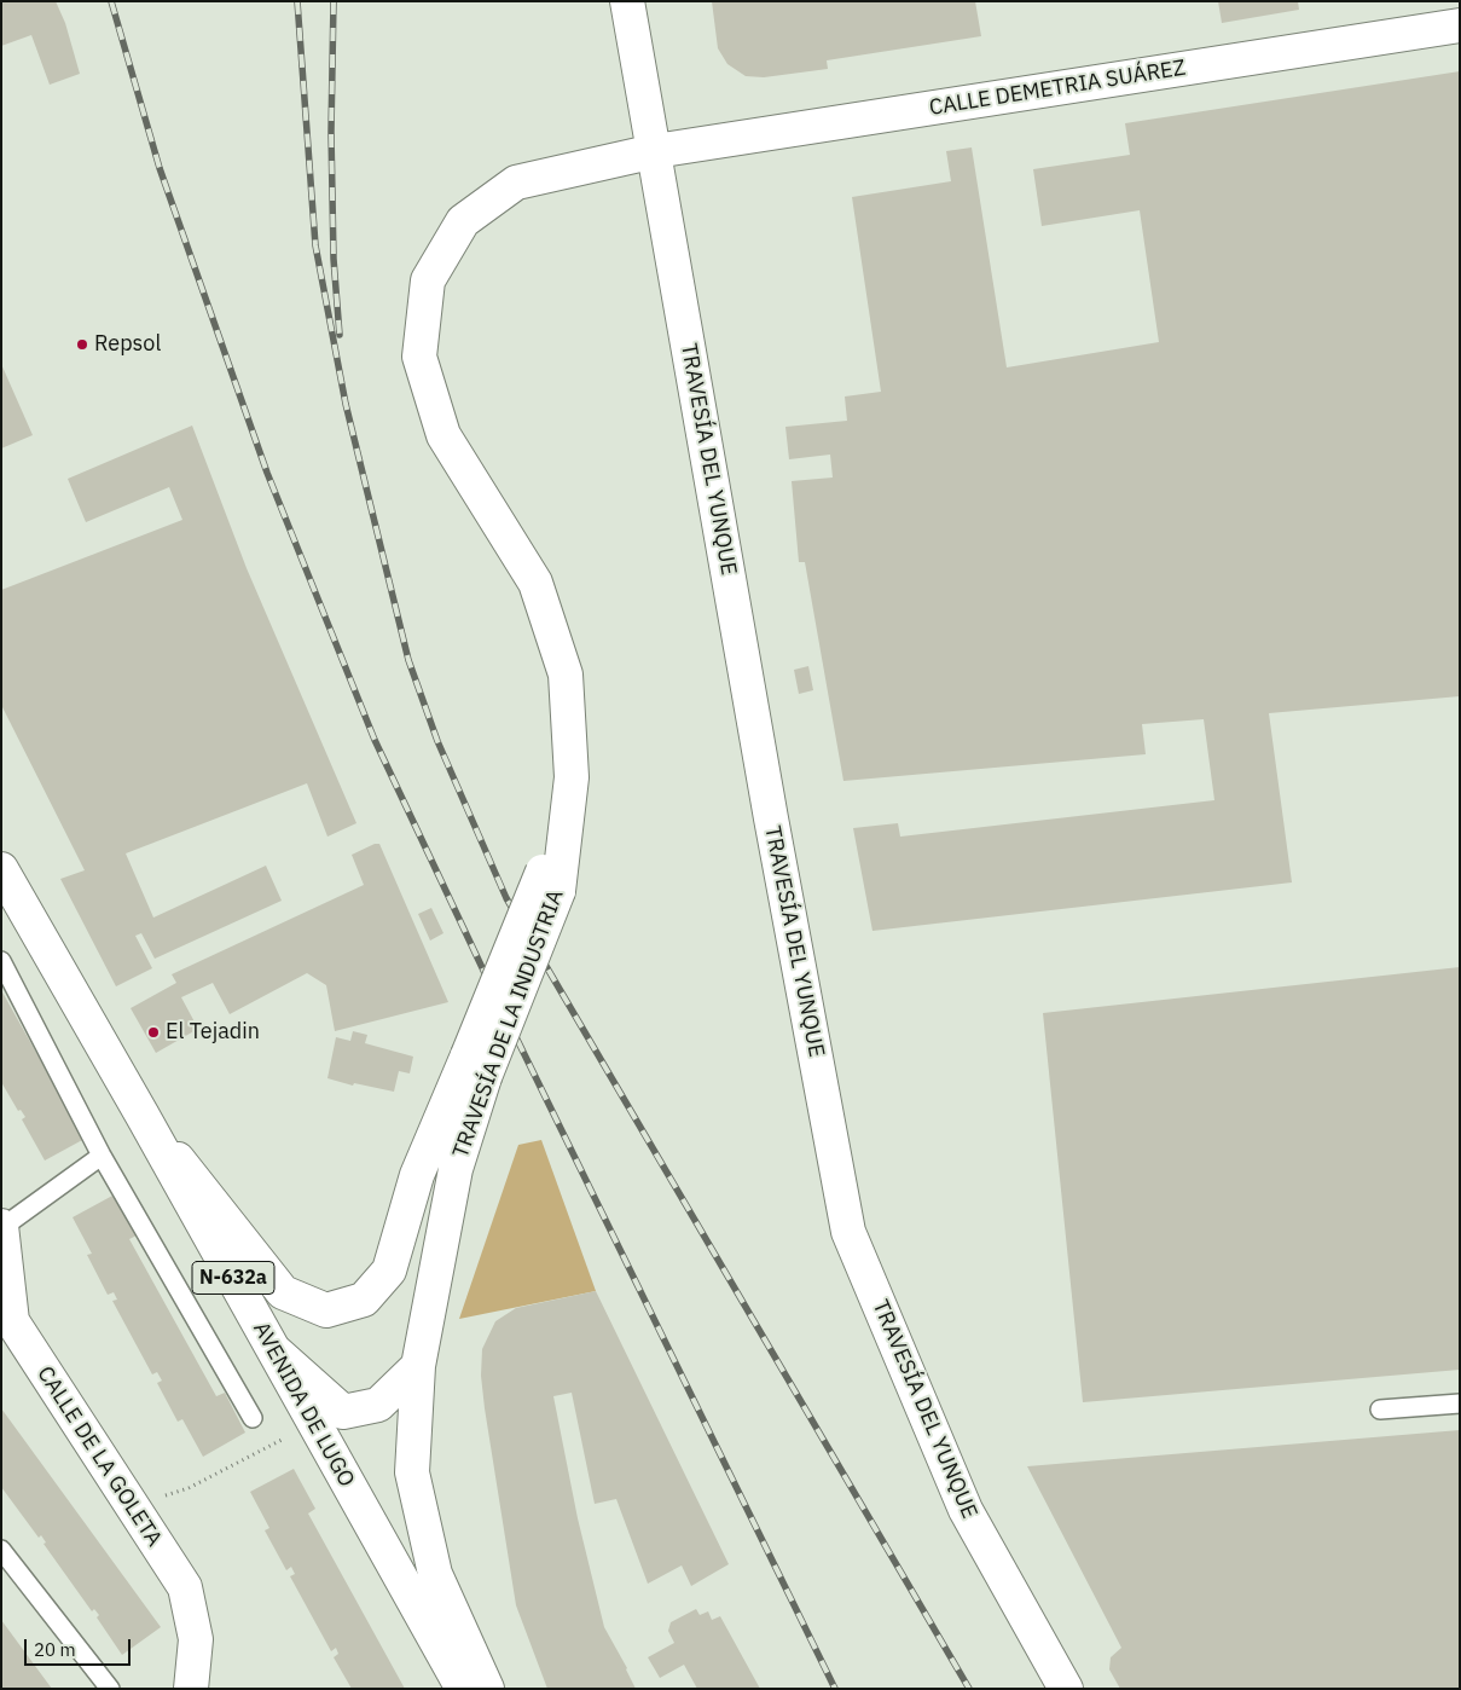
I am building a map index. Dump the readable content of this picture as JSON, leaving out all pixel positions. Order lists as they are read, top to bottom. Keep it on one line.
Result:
{"streets":{"street":["CALLE DEMETRIA SUÁREZ","TRAVESÍA DEL YUNQUE","TRAVESÍA DE LA INDUSTRIA","N-632a","AVENIDA DE LUGO","CALLE DE LA GOLETA"]},"crossings":[["CALLE DEMETRIA SUÁREZ","TRAVESÍA DEL YUNQUE"],["CALLE DEMETRIA SUÁREZ","TRAVESÍA DE LA INDUSTRIA"],["TRAVESÍA DEL YUNQUE","TRAVESÍA DE LA INDUSTRIA"],["TRAVESÍA DE LA INDUSTRIA","AVENIDA DE LUGO"]],"places":["Repsol","El Tejadin"],"scale_bar":"20 m"}
